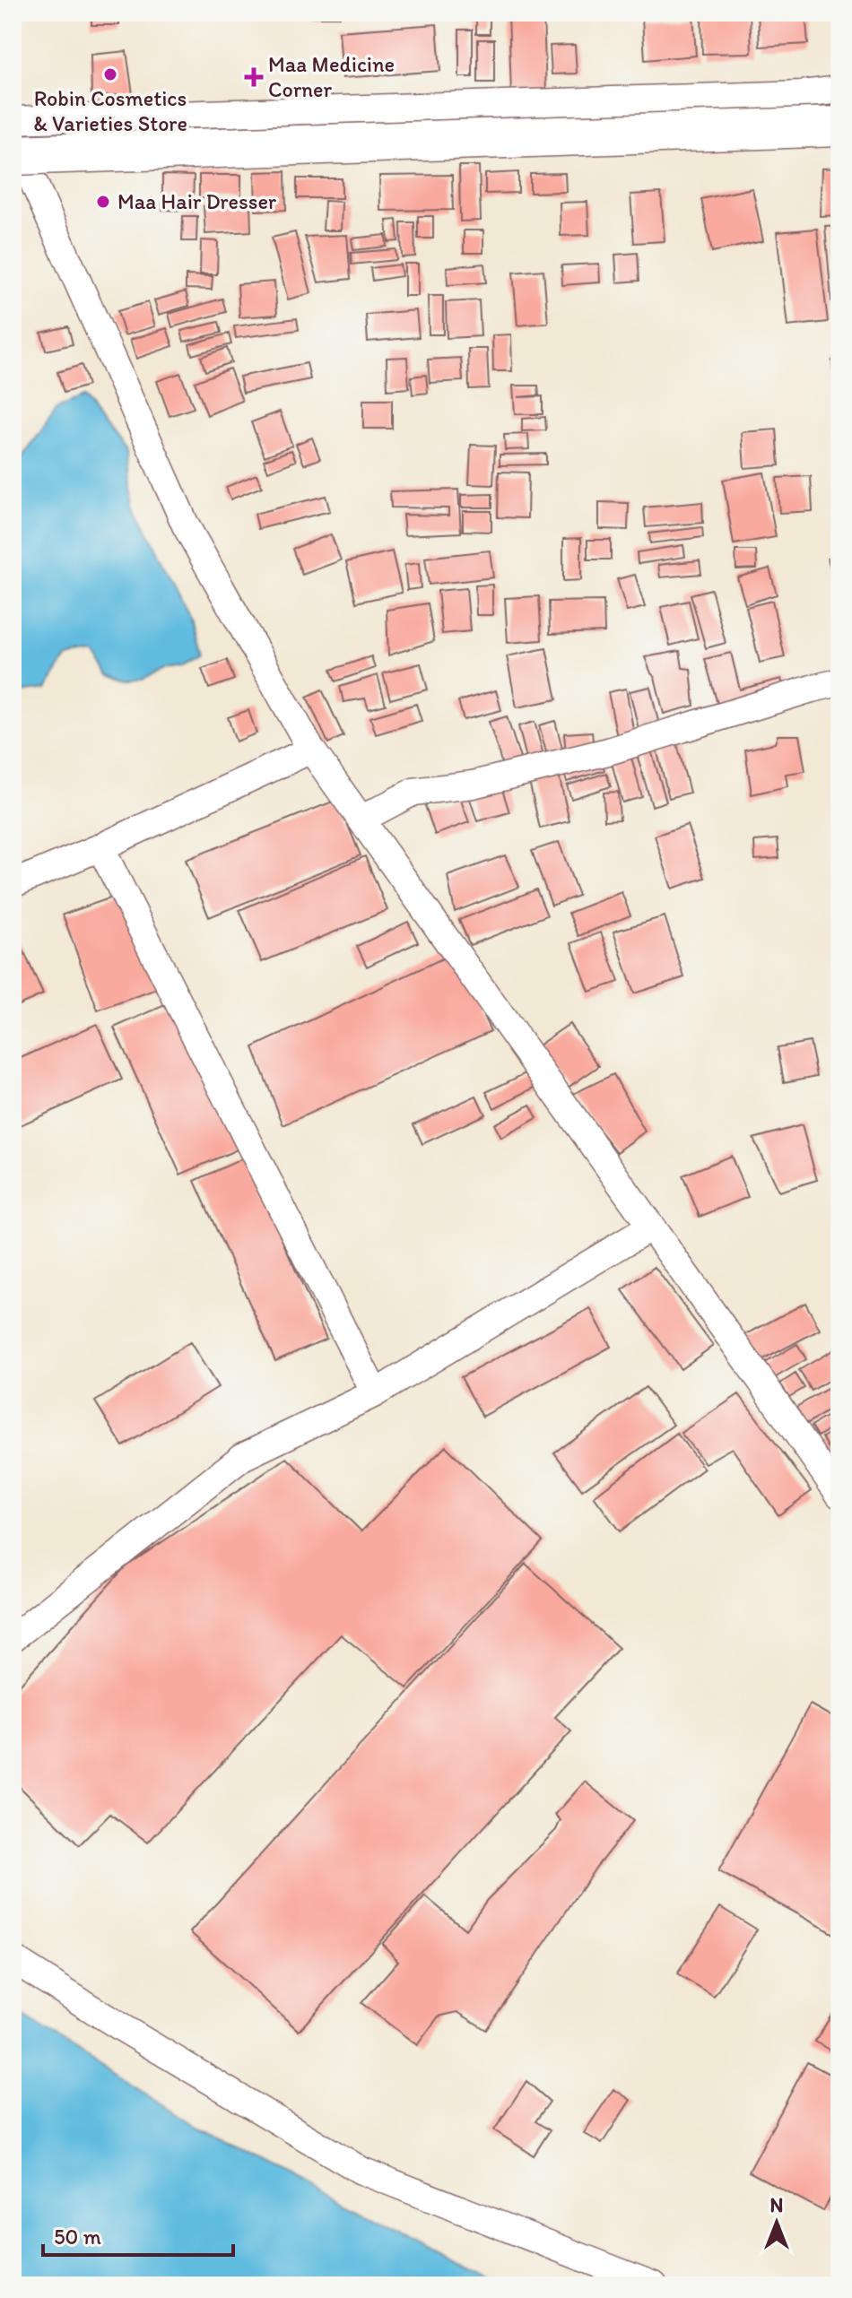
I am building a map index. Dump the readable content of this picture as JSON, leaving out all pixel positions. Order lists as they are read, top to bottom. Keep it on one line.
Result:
{"places":{"other":["Robin Cosmetics & Varieties Store","Maa Hair Dresser"],"health":["Maa Medicine Corner"]},"scale_bar":"50 m","north":"top"}
